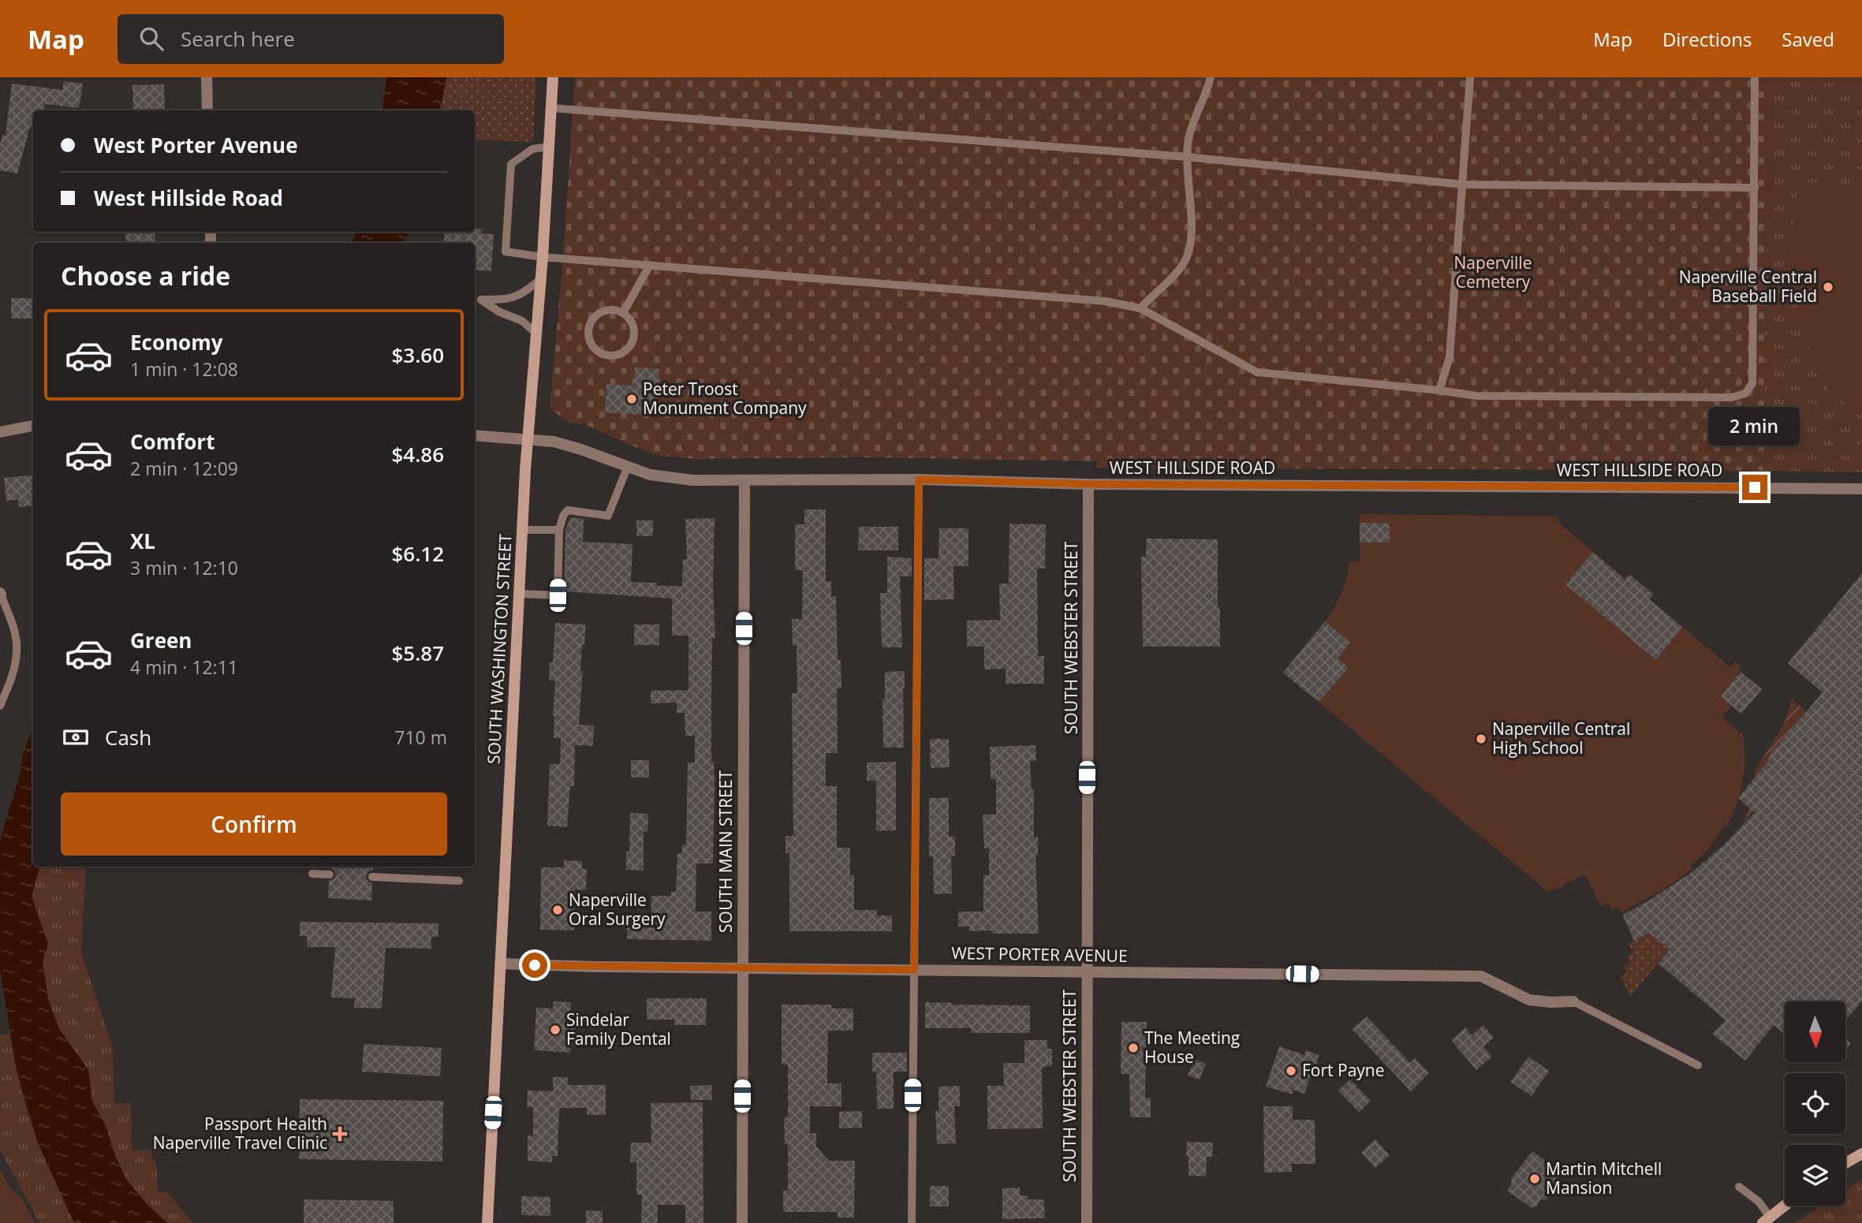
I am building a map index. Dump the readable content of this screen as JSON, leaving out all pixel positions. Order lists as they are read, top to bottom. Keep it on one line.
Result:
{"streets":{"main road":["SOUTH WASHINGTON STREET"],"street":["WEST HILLSIDE ROAD","SOUTH WEBSTER STREET","SOUTH MAIN STREET","WEST PORTER AVENUE"]},"crossings":[["WEST HILLSIDE ROAD","SOUTH WEBSTER STREET"],["WEST HILLSIDE ROAD","SOUTH WASHINGTON STREET"],["WEST HILLSIDE ROAD","SOUTH MAIN STREET"],["SOUTH WEBSTER STREET","WEST PORTER AVENUE"],["SOUTH WASHINGTON STREET","WEST PORTER AVENUE"],["SOUTH MAIN STREET","WEST PORTER AVENUE"]],"parks":["Naperville Cemetery"],"places":{"other":["Naperville Central Baseball Field","Peter Troost Monument Company","Naperville Central High School","Naperville Oral Surgery","Sindelar Family Dental","The Meeting House","Fort Payne","Martin Mitchell Mansion"],"health":["Passport Health Naperville Travel Clinic"]},"north":"bottom","page":{"header":"Map","search":"Search here","nav":["Map","Directions","Saved"],"banner":["West Porter Avenue","West Hillside Road"],"heading":"Choose a ride","list":[{"name":"Economy","note":"1 min · 12:08","value":"$3.60"},{"name":"Comfort","note":"2 min · 12:09","value":"$4.86"},{"name":"XL","note":"3 min · 12:10","value":"$6.12"},{"name":"Green","note":"4 min · 12:11","value":"$5.87"}],"bubble":"2 min","pay":["Cash","710 m"],"buttons":"Confirm"}}
